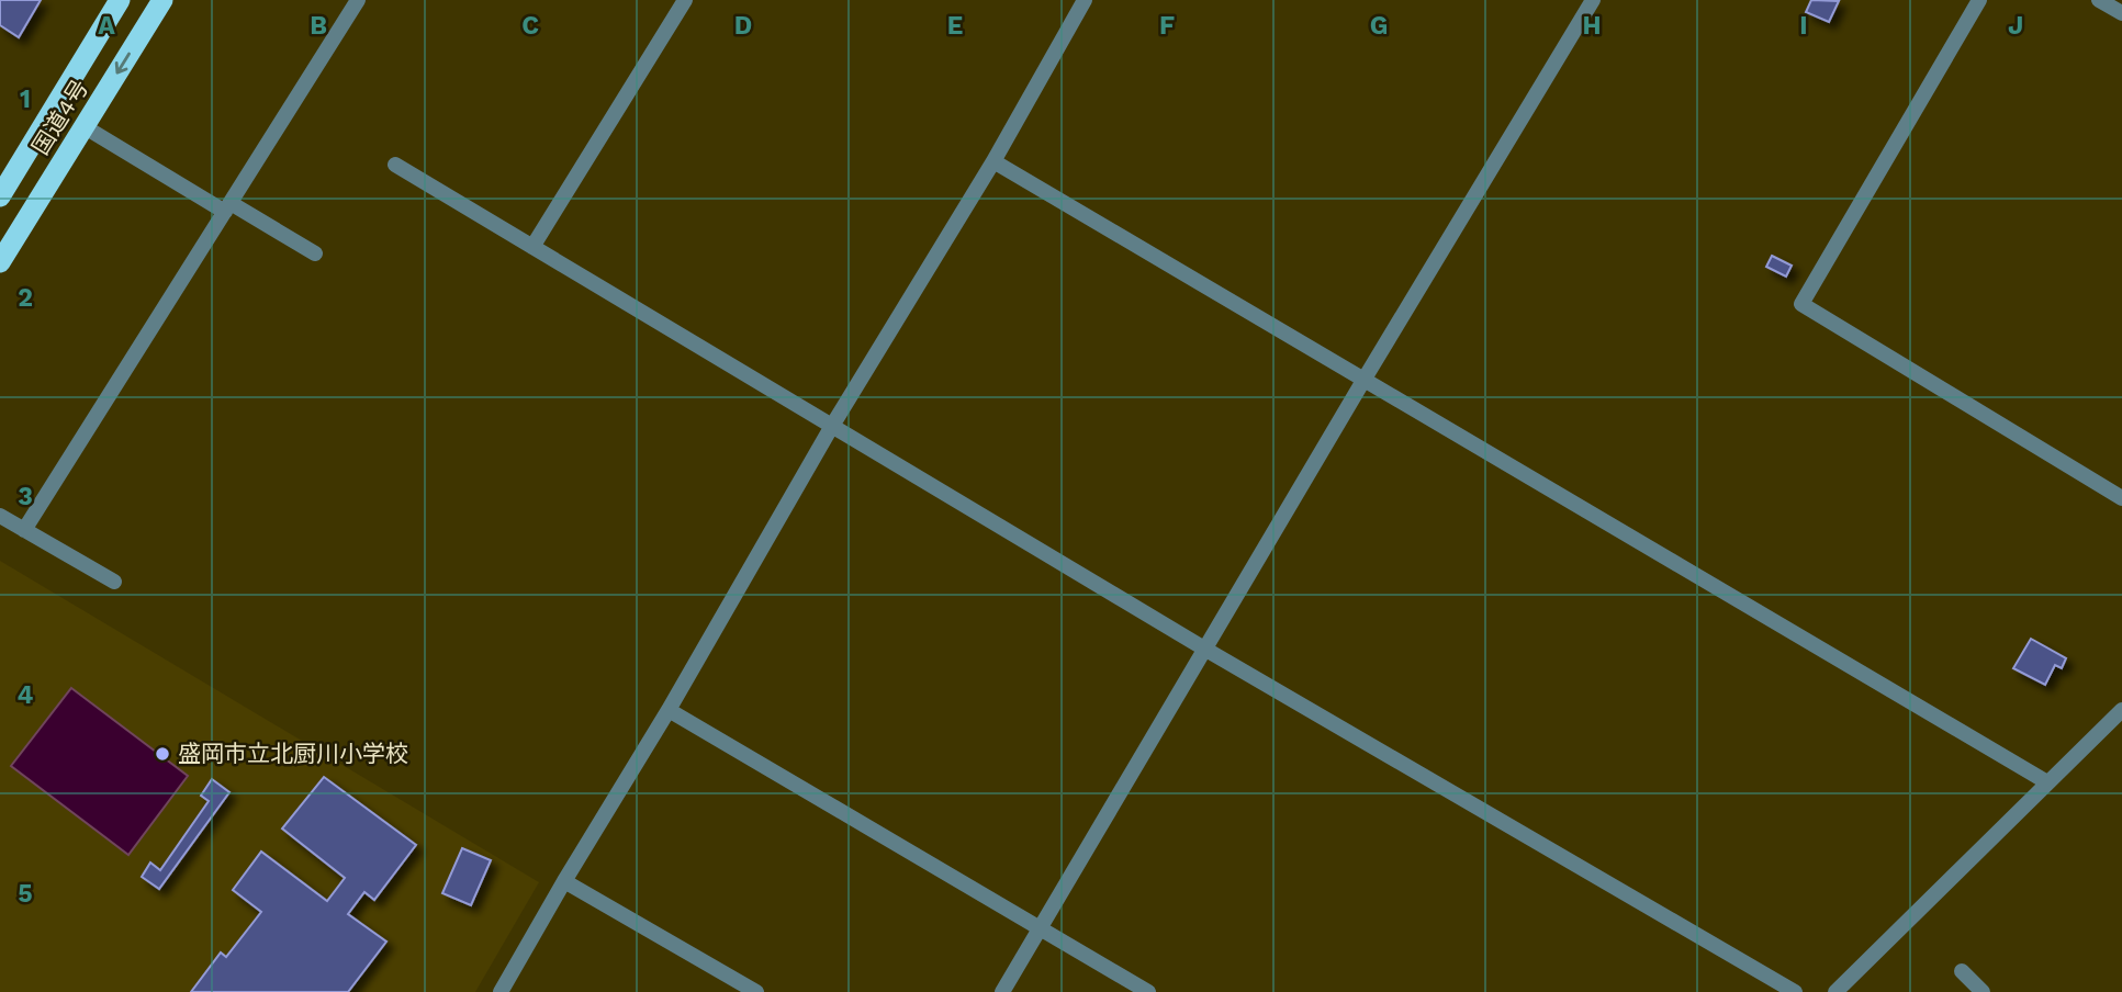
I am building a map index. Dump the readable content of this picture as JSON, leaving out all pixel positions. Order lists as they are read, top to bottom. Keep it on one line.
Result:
{"streets":{"highway":["国道4号"]},"places":["盛岡市立北厨川小学校"],"grid":{"columns":["A","B","C","D","E","F","G","H","I","J"],"rows":["1","2","3","4","5"]}}
